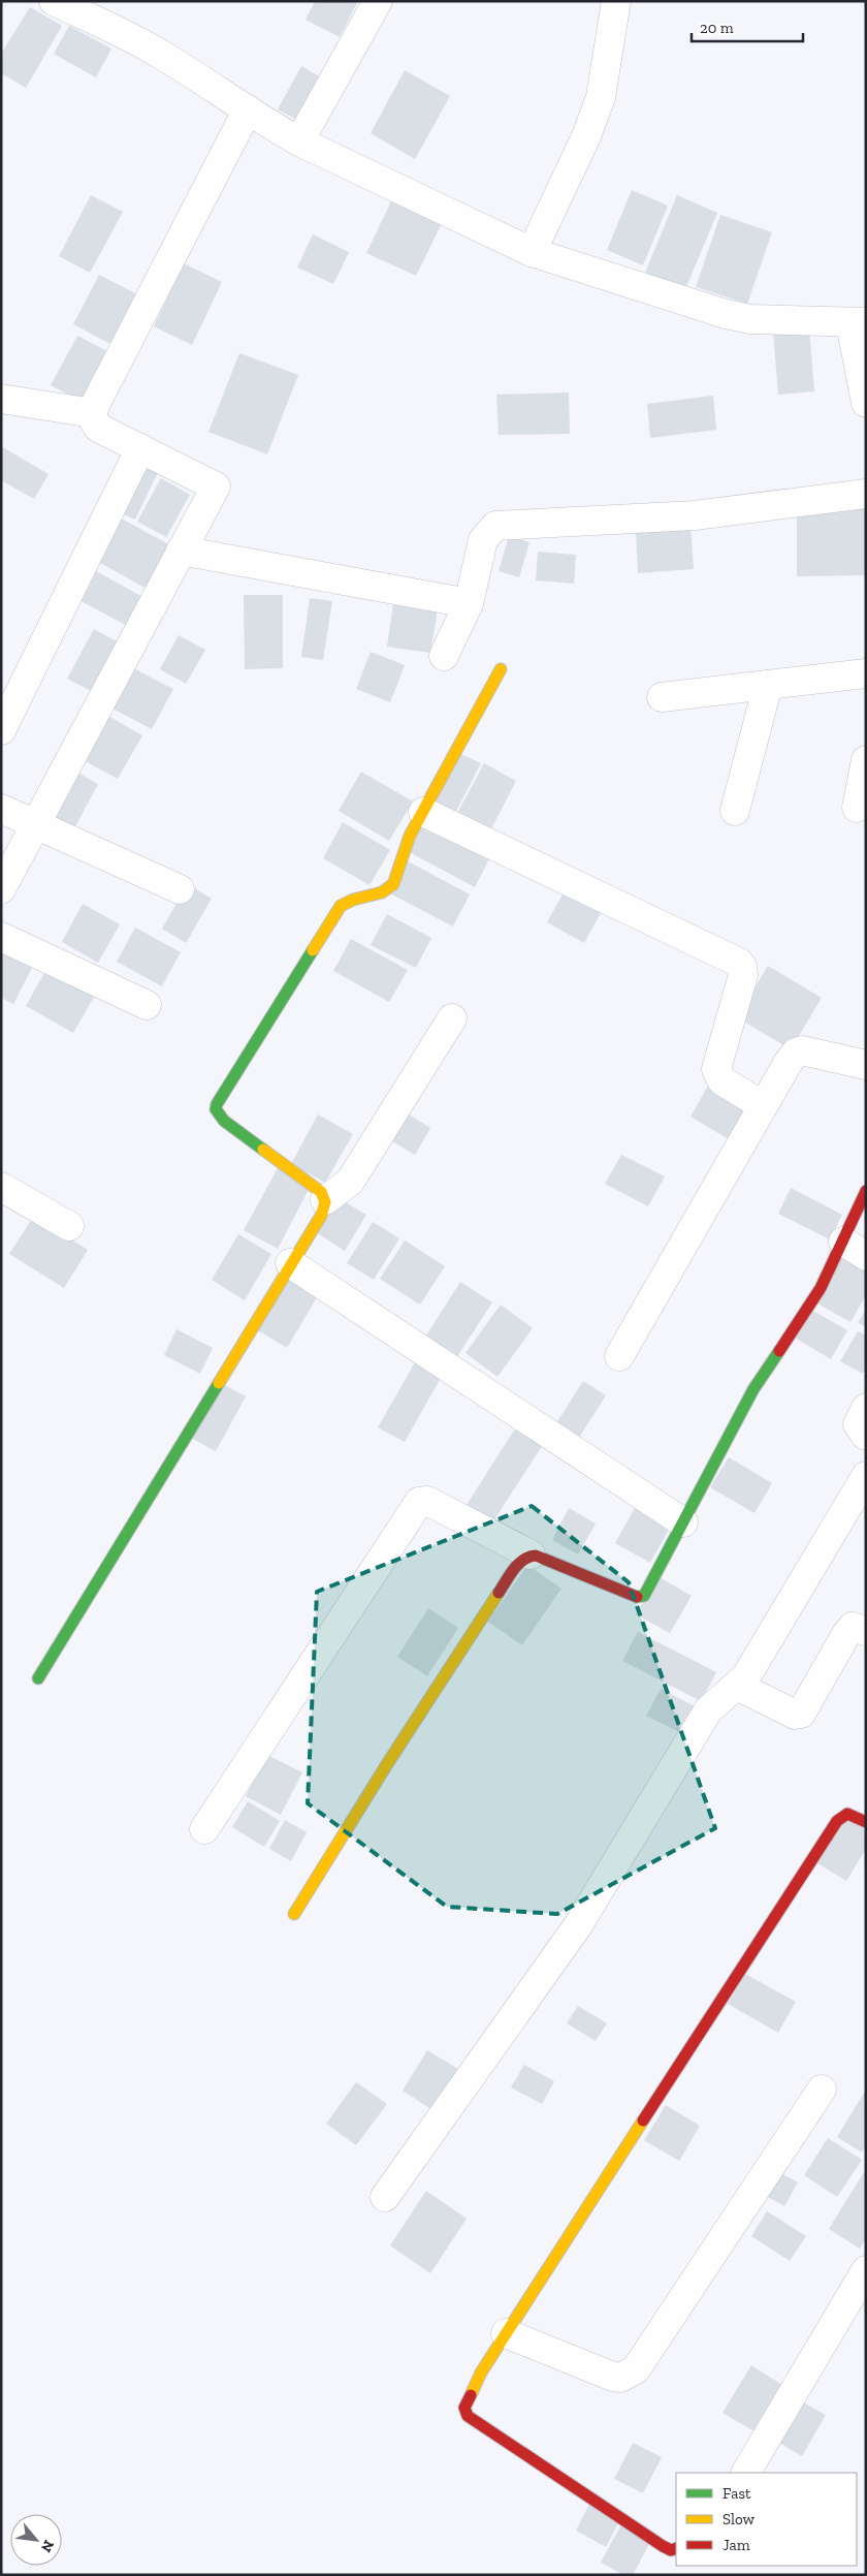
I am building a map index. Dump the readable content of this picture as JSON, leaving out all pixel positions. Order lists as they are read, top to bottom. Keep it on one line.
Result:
{"legend":["Fast","Slow","Jam"],"scale_bar":"20 m","north":"bottom right"}
